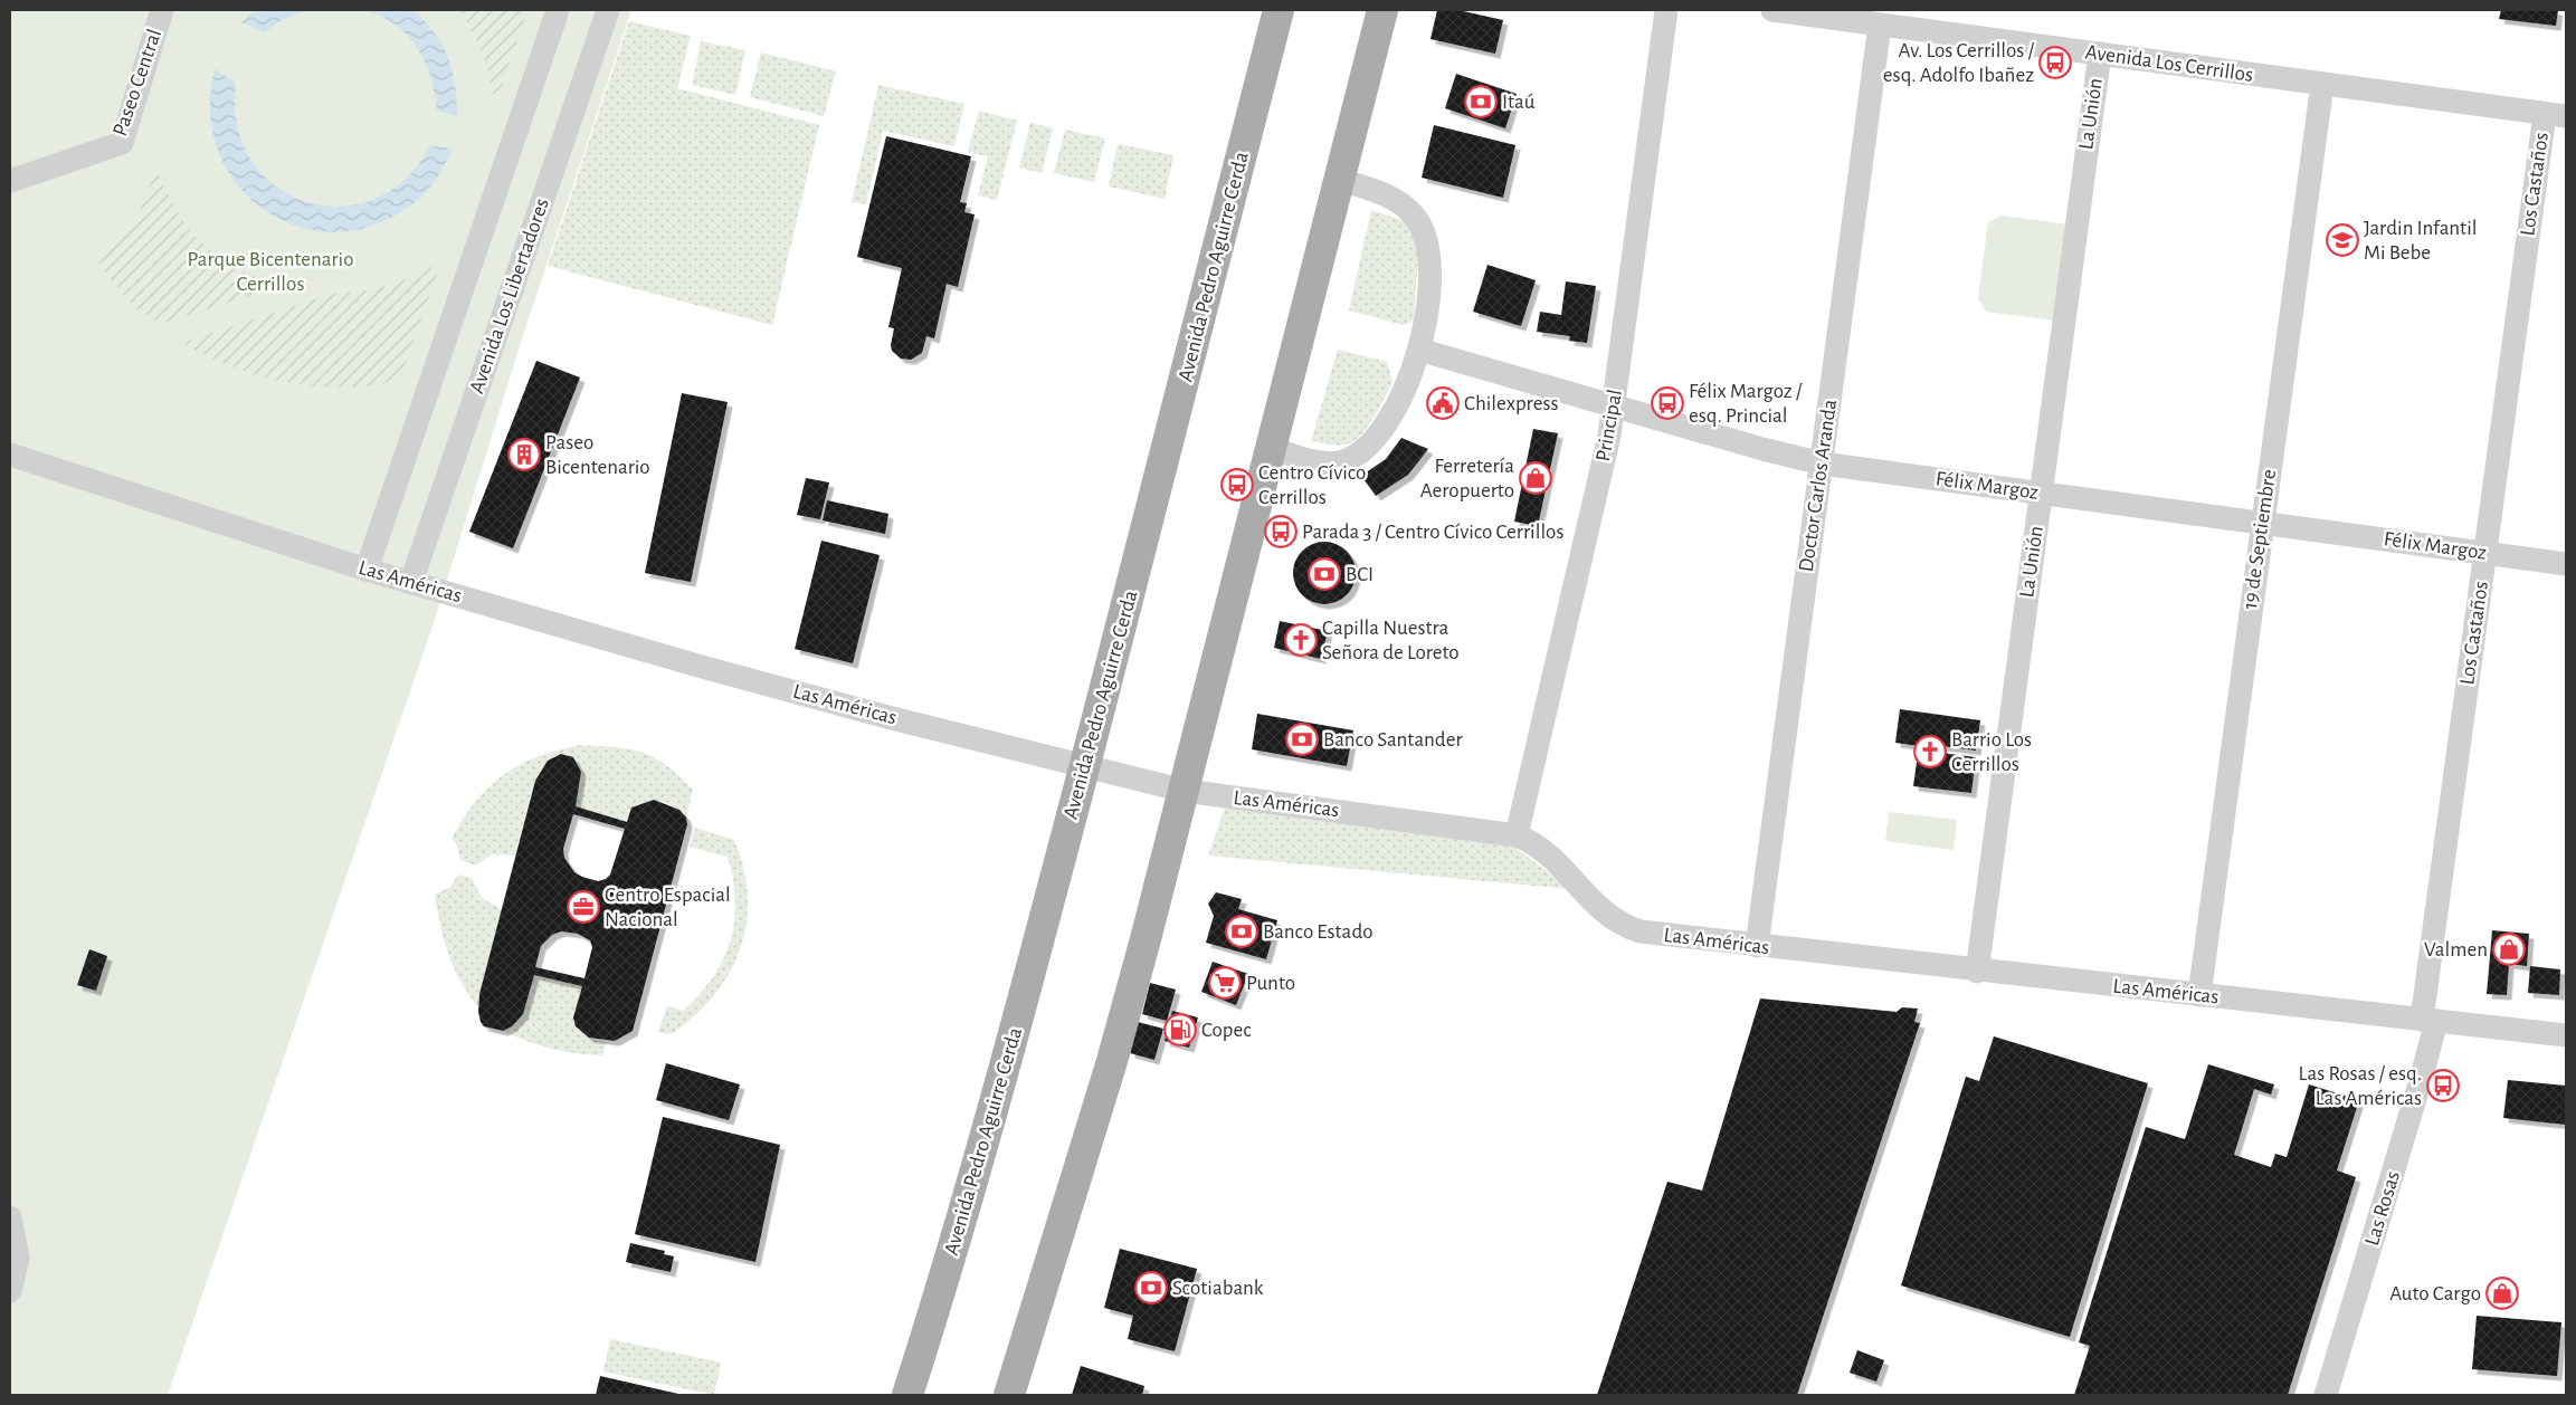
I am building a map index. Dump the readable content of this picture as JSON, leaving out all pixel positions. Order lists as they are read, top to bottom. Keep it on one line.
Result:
{"streets":{"main road":["Avenida Pedro Aguirre Cerda"],"street":["Avenida Los Cerrillos","Paseo Central","La Unión","Los Castaños","Avenida Los Libertadores","Principal","Doctor Carlos Aranda","Félix Margoz","19 de Septiembre","Las Américas","Las Rosas"]},"crossings":[["Avenida Los Cerrillos","La Unión"],["Avenida Los Cerrillos","Los Castaños"],["Avenida Los Cerrillos","Doctor Carlos Aranda"],["Avenida Los Cerrillos","19 de Septiembre"],["La Unión","Félix Margoz"],["La Unión","Las Américas"],["Los Castaños","Félix Margoz"],["Los Castaños","Las Américas"],["Los Castaños","Las Rosas"],["Avenida Pedro Aguirre Cerda","Las Américas"],["Avenida Los Libertadores","Las Américas"],["Principal","Félix Margoz"],["Principal","Las Américas"],["Doctor Carlos Aranda","Félix Margoz"],["Doctor Carlos Aranda","Las Américas"],["Félix Margoz","19 de Septiembre"],["19 de Septiembre","Las Américas"],["Las Américas","Las Rosas"]],"parks":["Parque Bicentenario Cerrillos"],"places":{"bus stop":["Av. Los Cerrillos / esq. Adolfo Ibañez","Félix Margoz / esq. Princial","Centro Cívico Cerrillos","Parada 3 / Centro Cívico Cerrillos","Las Rosas / esq. Las Américas"],"bank":["Itaú","BCI","Banco Santander","Banco Estado","Scotiabank"],"school or university":["Jardin Infantil Mi Bebe"],"public building":["Chilexpress"],"building":["Paseo Bicentenario"],"shop":["Ferretería Aeropuerto","Valmen","Auto Cargo"],"church":["Capilla Nuestra Señora de Loreto","Barrio Los Cerrillos"],"office":["Centro Espacial Nacional"],"supermarket":["Punto"],"fuel station":["Copec"]}}
